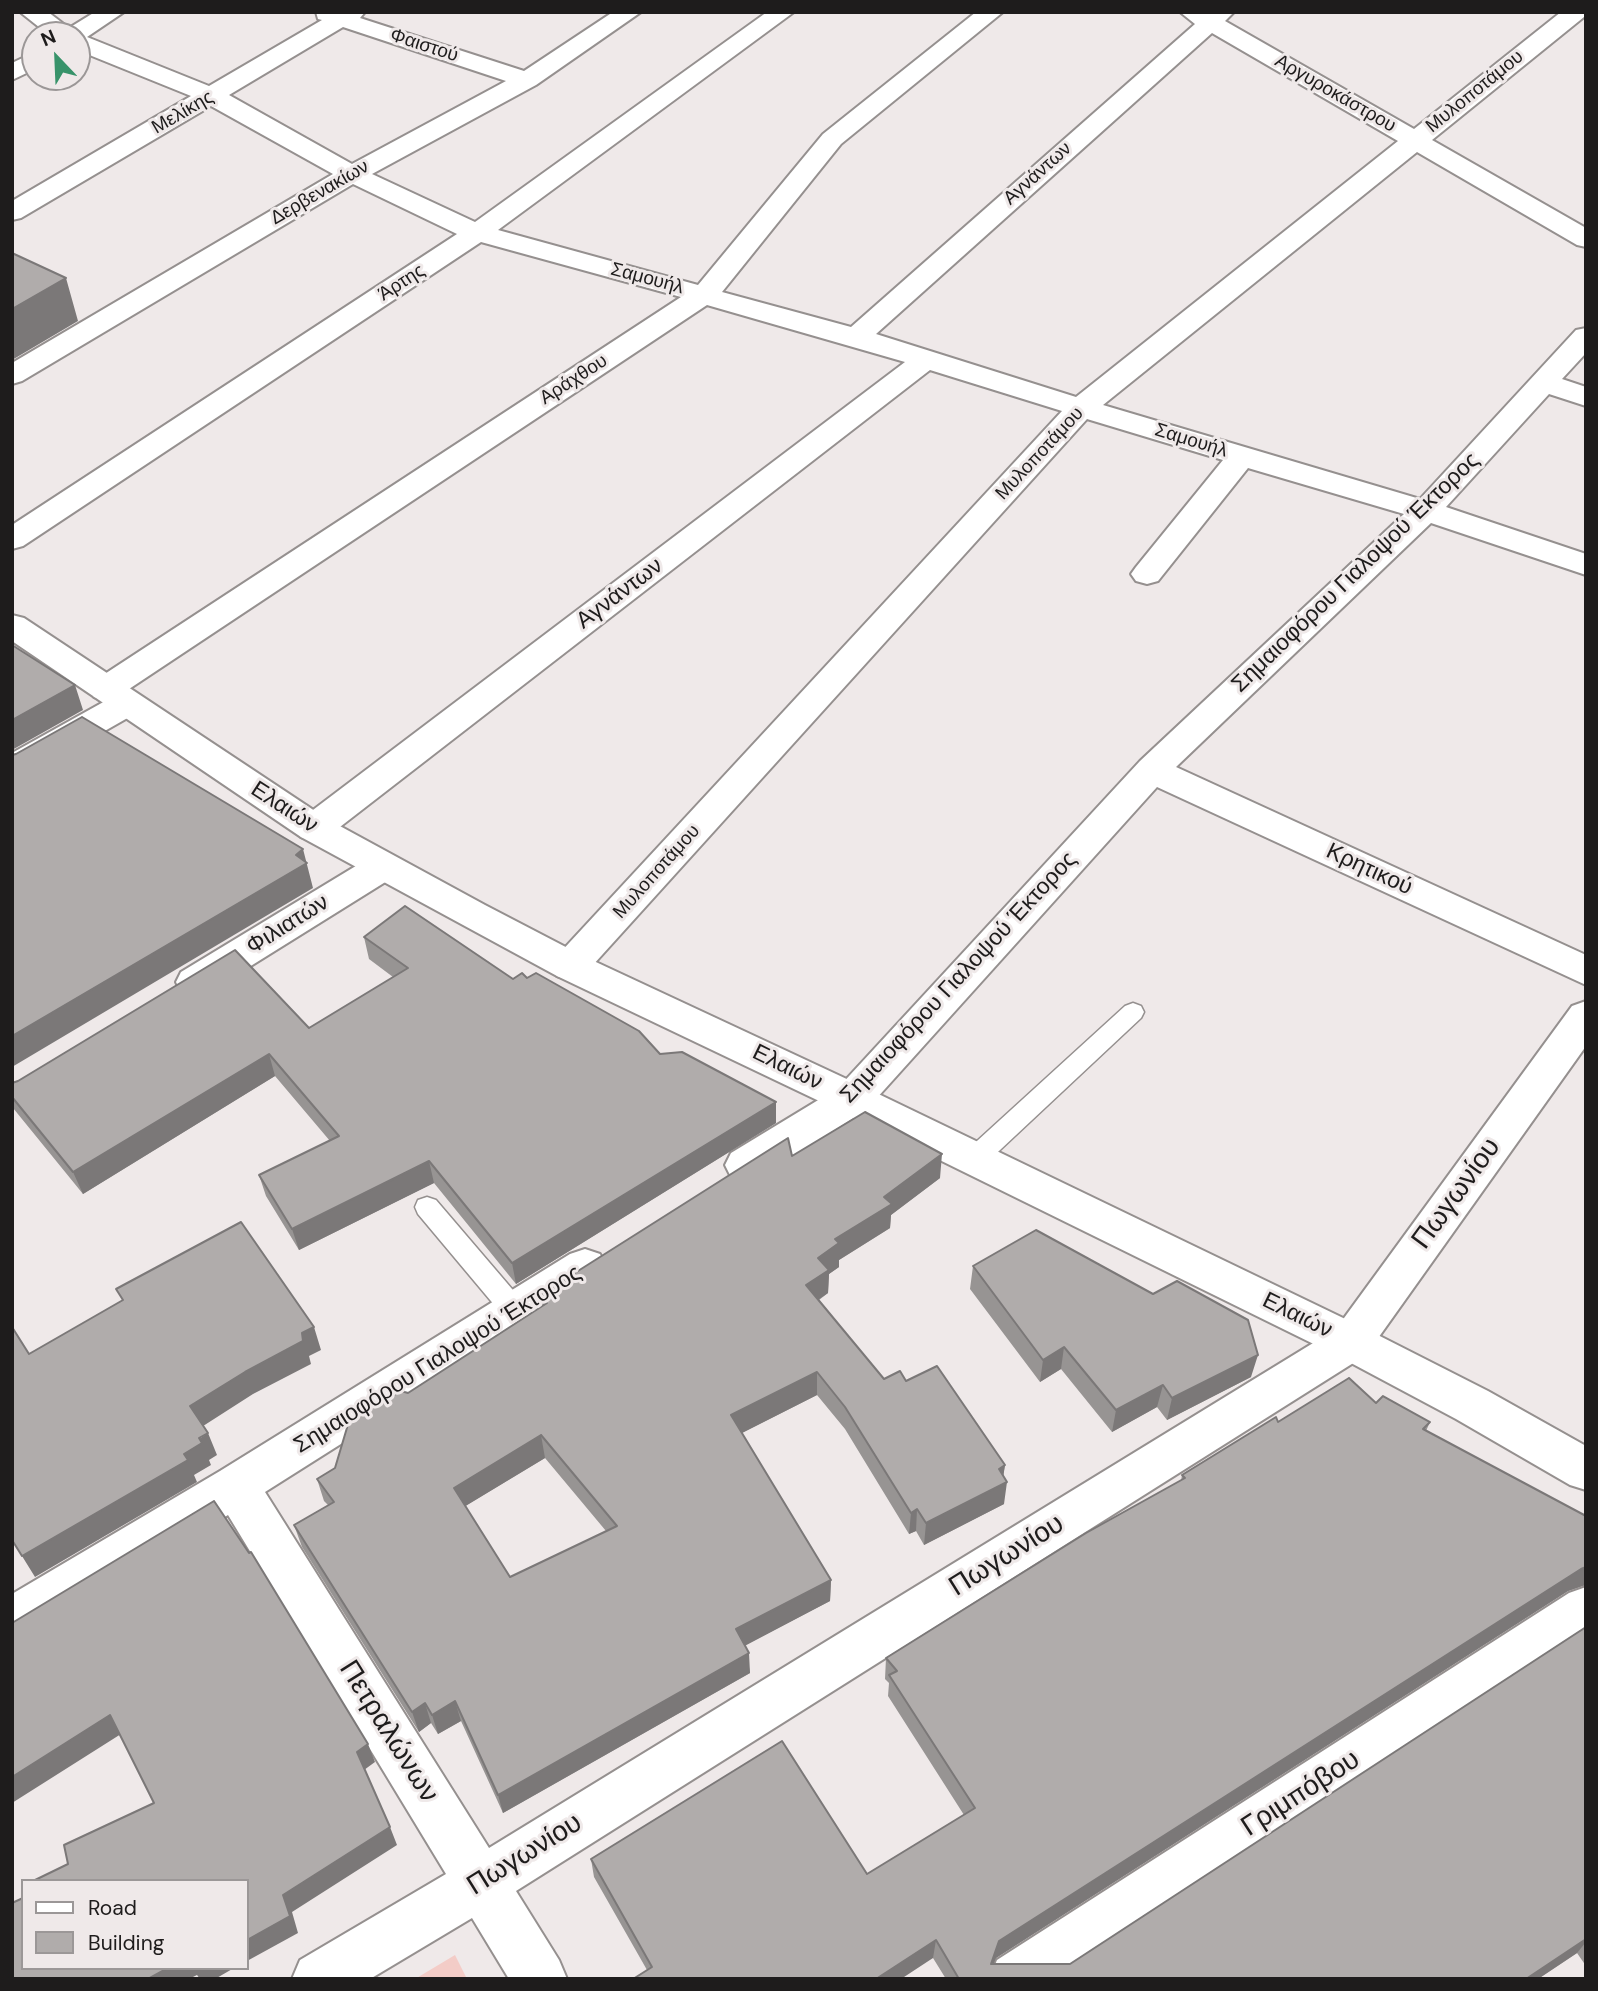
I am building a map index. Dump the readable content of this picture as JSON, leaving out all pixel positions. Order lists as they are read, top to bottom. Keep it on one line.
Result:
{"streets":{"street":["Φαιστού","Μυλοποτάμου","Αργυροκάστρου","Μελίκης","Αγνάντων","Δερβενακίων","Σαμουήλ","Άρτης","Αράχθου","Σημαιοφόρου Γιαλοψού Έκτορος","Ελαιών","Κρητικού","Φιλιατών","Πωγωνίου","Πετραλώνων","Γριμπόβου"]},"crossings":[["Φαιστού","Μελίκης"],["Φαιστού","Δερβενακίων"],["Μυλοποτάμου","Αργυροκάστρου"],["Μυλοποτάμου","Σαμουήλ"],["Μυλοποτάμου","Ελαιών"],["Αργυροκάστρου","Αγνάντων"],["Μελίκης","Σαμουήλ"],["Αγνάντων","Σαμουήλ"],["Αγνάντων","Ελαιών"],["Δερβενακίων","Σαμουήλ"],["Σαμουήλ","Άρτης"],["Σαμουήλ","Αράχθου"],["Σαμουήλ","Σημαιοφόρου Γιαλοψού Έκτορος"],["Αράχθου","Ελαιών"],["Σημαιοφόρου Γιαλοψού Έκτορος","Ελαιών"],["Σημαιοφόρου Γιαλοψού Έκτορος","Κρητικού"],["Σημαιοφόρου Γιαλοψού Έκτορος","Πετραλώνων"],["Ελαιών","Φιλιατών"],["Ελαιών","Πωγωνίου"],["Πωγωνίου","Πετραλώνων"]],"legend":["Road","Building"],"north":"top left"}
